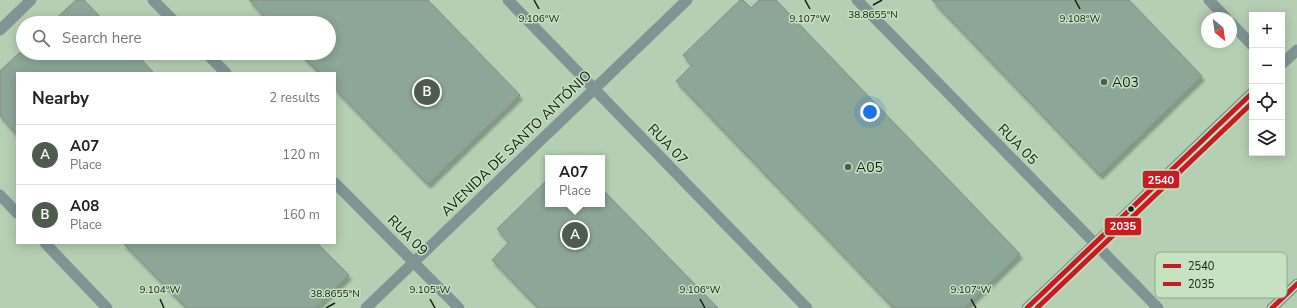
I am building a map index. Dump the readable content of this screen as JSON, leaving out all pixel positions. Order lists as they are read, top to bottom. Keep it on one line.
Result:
{"streets":{"lane":["AVENIDA DE SANTO ANTÓNIO","RUA 07","RUA 05","RUA 09"]},"crossings":[["AVENIDA DE SANTO ANTÓNIO","RUA 07"],["AVENIDA DE SANTO ANTÓNIO","RUA 09"]],"places":["A03","A05"],"lines":["transit line 2540","transit line 2035"],"legend":["2540","2035"],"north":"bottom right","page":{"map_buttons":["+","−"],"search":"Search here","heading":["Nearby","2 results"],"pins":["B","A"],"list":[{"mark":"A","name":"A07","note":"Place","value":"120 m"},{"mark":"B","name":"A08","note":"Place","value":"160 m"}],"popup":["A07","Place"]},"coordinates":["38.8655°N","9.106°W","9.107°W","9.108°W","9.104°W","9.105°W"]}
